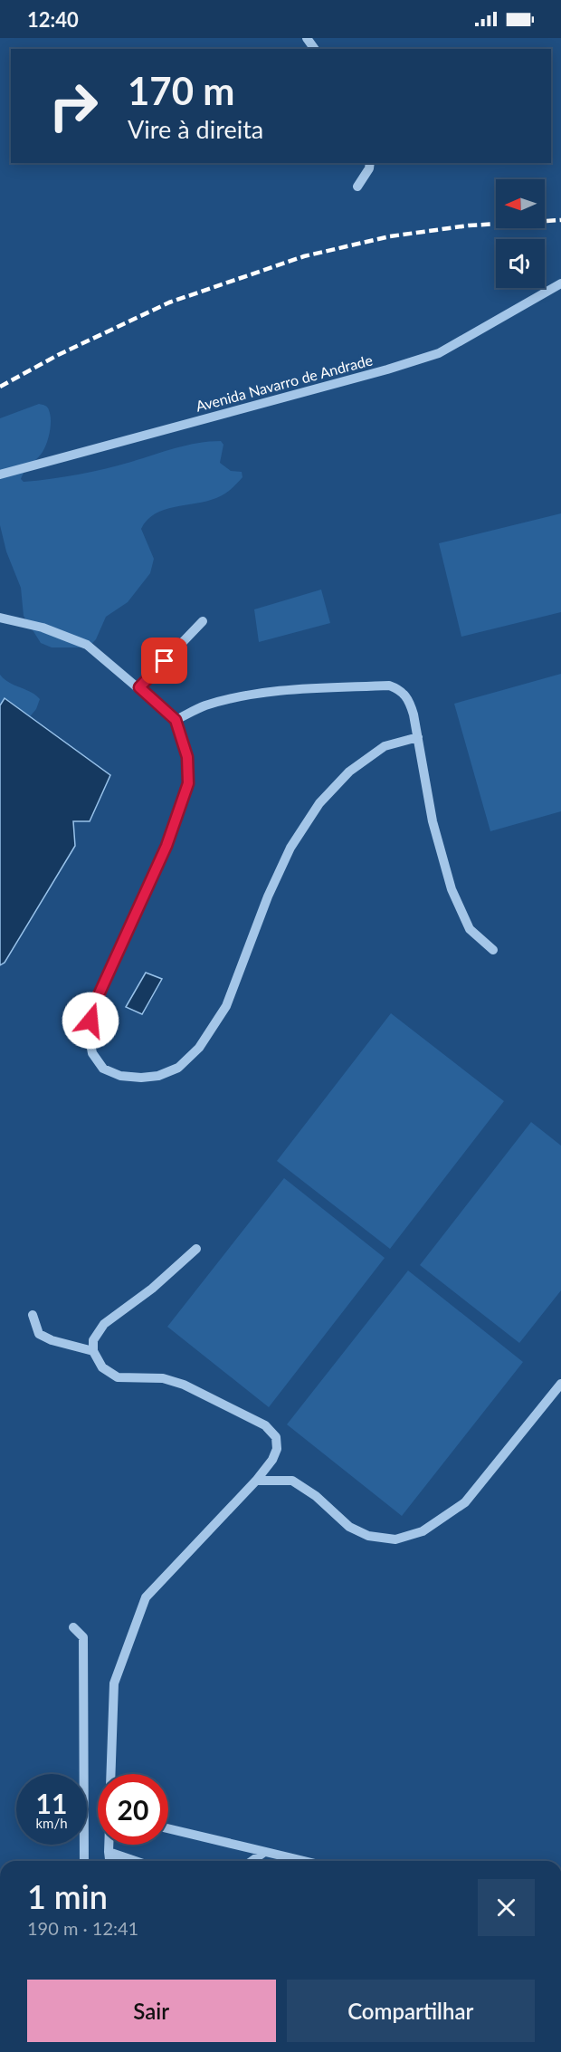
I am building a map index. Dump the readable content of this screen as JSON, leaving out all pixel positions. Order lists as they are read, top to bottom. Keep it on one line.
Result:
{"streets":{"street":["Avenida Navarro de Andrade"]},"north":"left","page":{"status":"12:40","turn":["170 m","Vire à direita"],"speed":"11 km/h","limit":"20","heading":["1 min","190 m · 12:41"],"buttons":["Sair","Compartilhar"]}}
